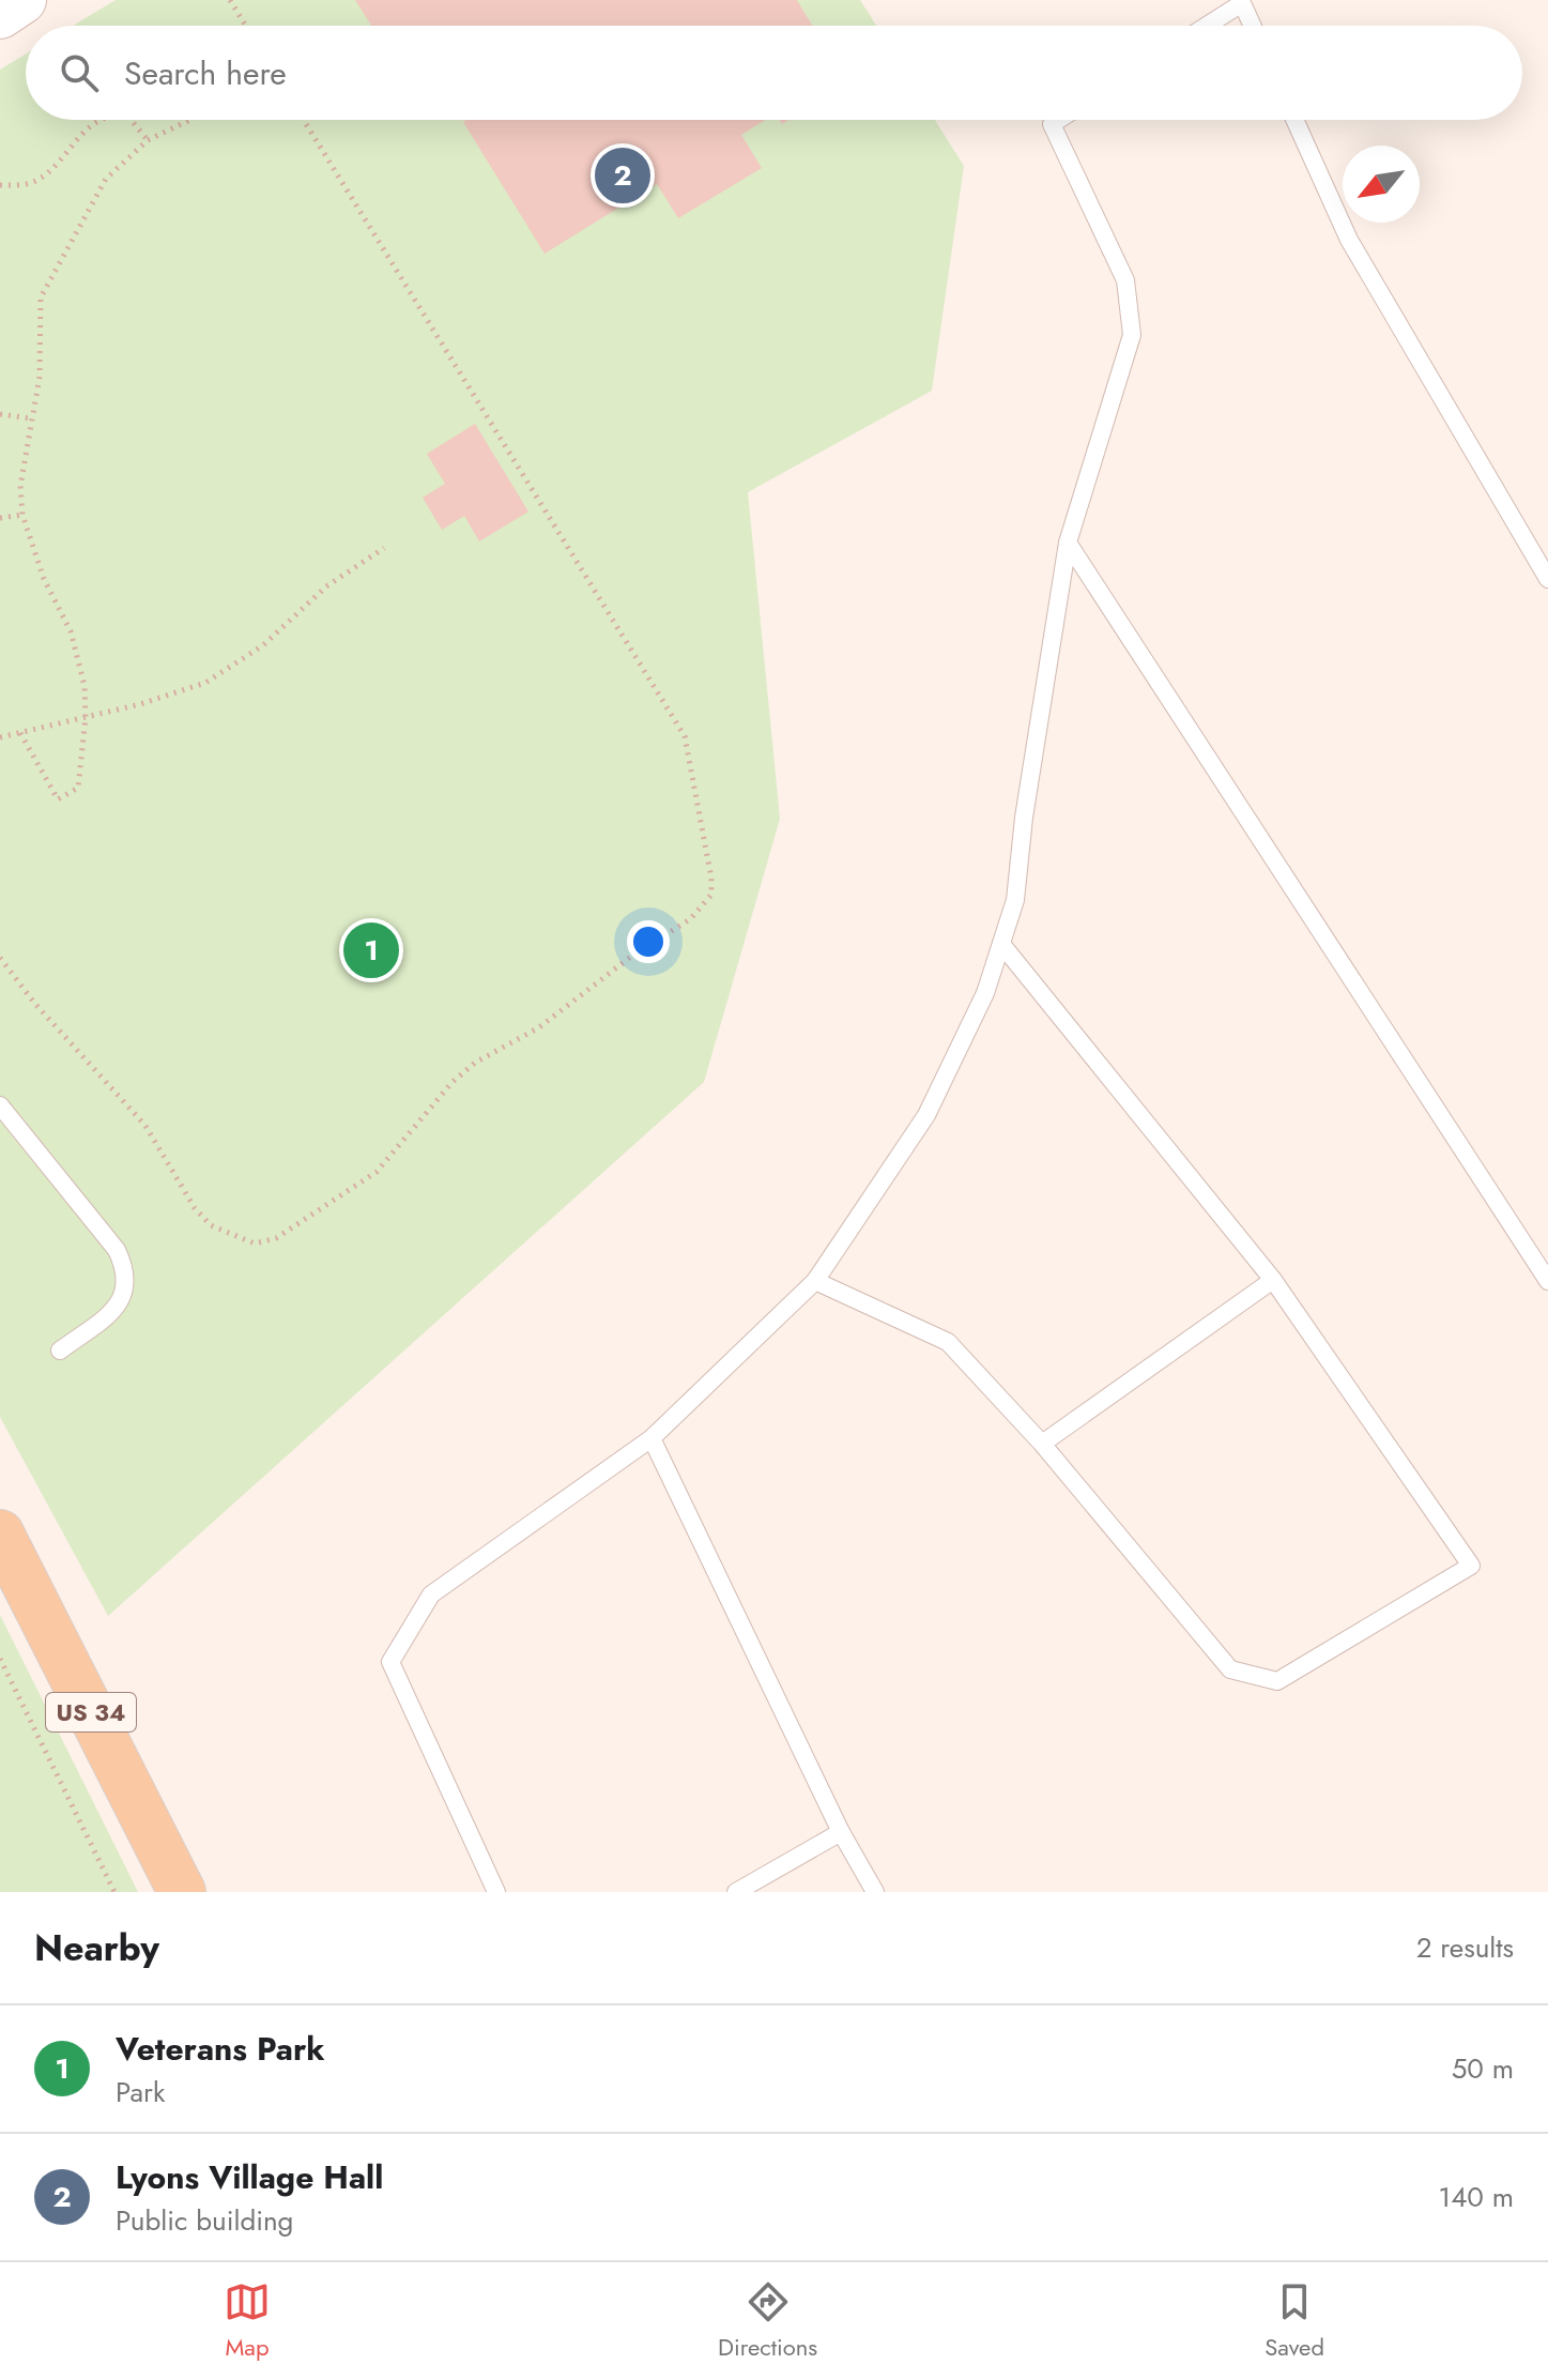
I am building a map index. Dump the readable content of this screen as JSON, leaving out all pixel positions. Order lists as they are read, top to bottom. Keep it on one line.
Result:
{"streets":{"main road":["US 34"]},"north":"bottom left","page":{"search":"Search here","pins":["2","1"],"heading":["Nearby","2 results"],"list":[{"mark":"1","name":"Veterans Park","note":"Park","value":"50 m"},{"mark":"2","name":"Lyons Village Hall","note":"Public building","value":"140 m"}],"nav":["Map","Directions","Saved"]}}
